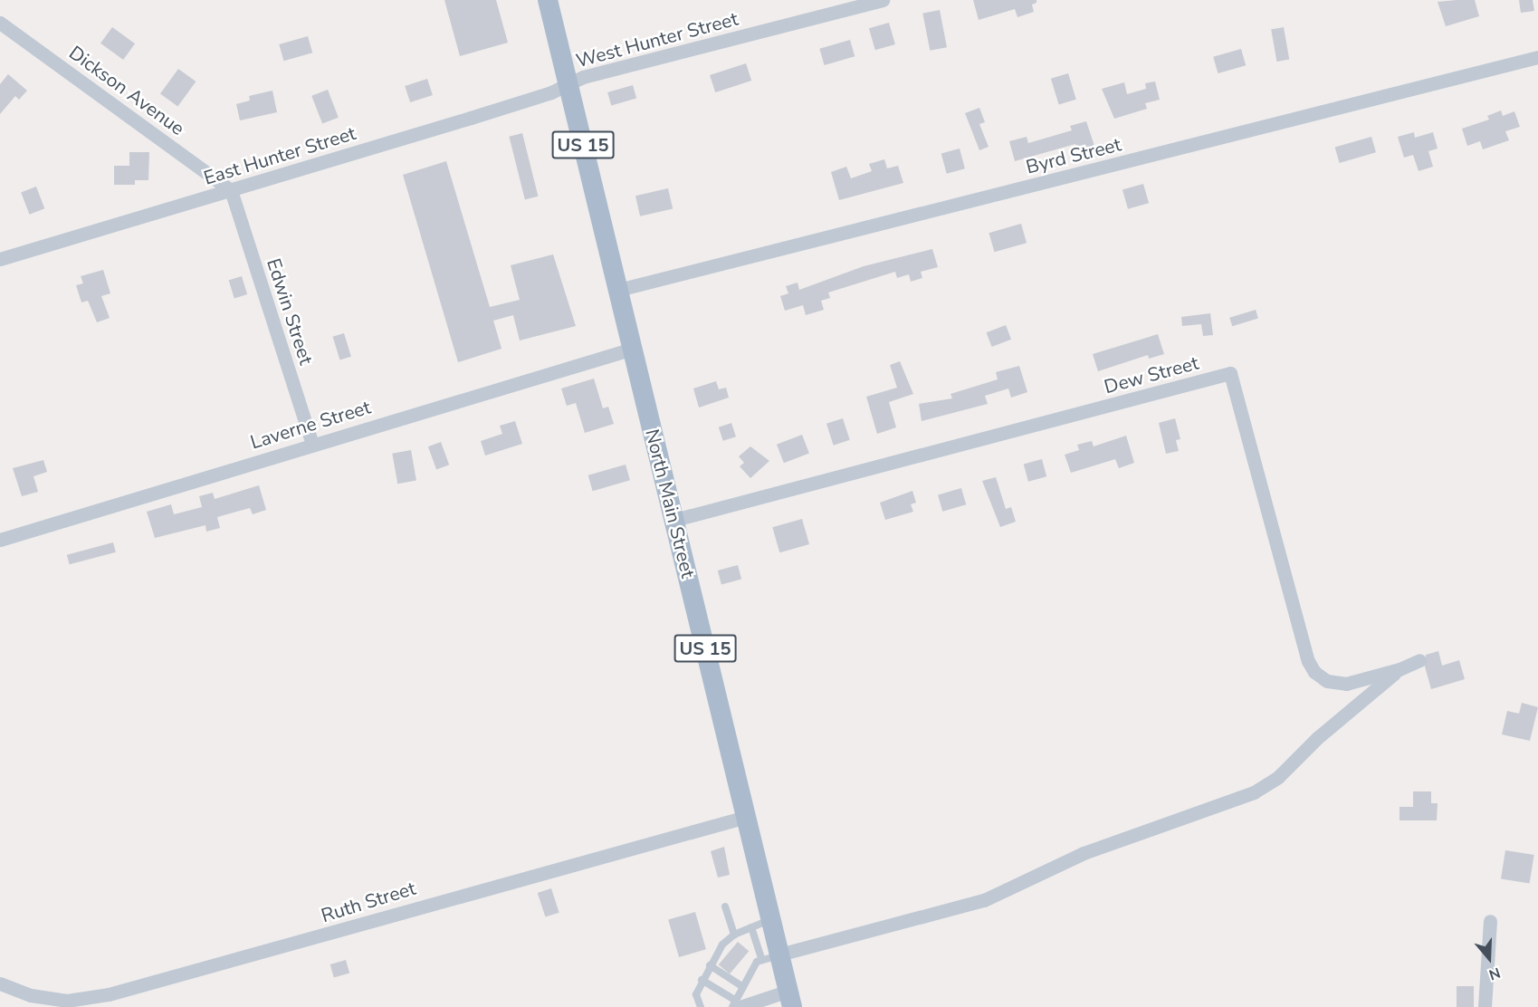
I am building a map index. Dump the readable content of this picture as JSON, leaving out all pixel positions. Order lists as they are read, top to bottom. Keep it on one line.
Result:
{"streets":{"main road":["US 15","North Main Street"],"street":["West Hunter Street","Dickson Avenue","East Hunter Street","Byrd Street","Edwin Street","Dew Street","Laverne Street","Ruth Street"]},"crossings":[["West Hunter Street","East Hunter Street"],["West Hunter Street","North Main Street"],["Dickson Avenue","East Hunter Street"],["Dickson Avenue","Edwin Street"],["East Hunter Street","Edwin Street"],["East Hunter Street","North Main Street"],["Byrd Street","North Main Street"],["Edwin Street","Laverne Street"],["Dew Street","North Main Street"],["Laverne Street","North Main Street"],["North Main Street","Ruth Street"]],"north":"bottom"}
